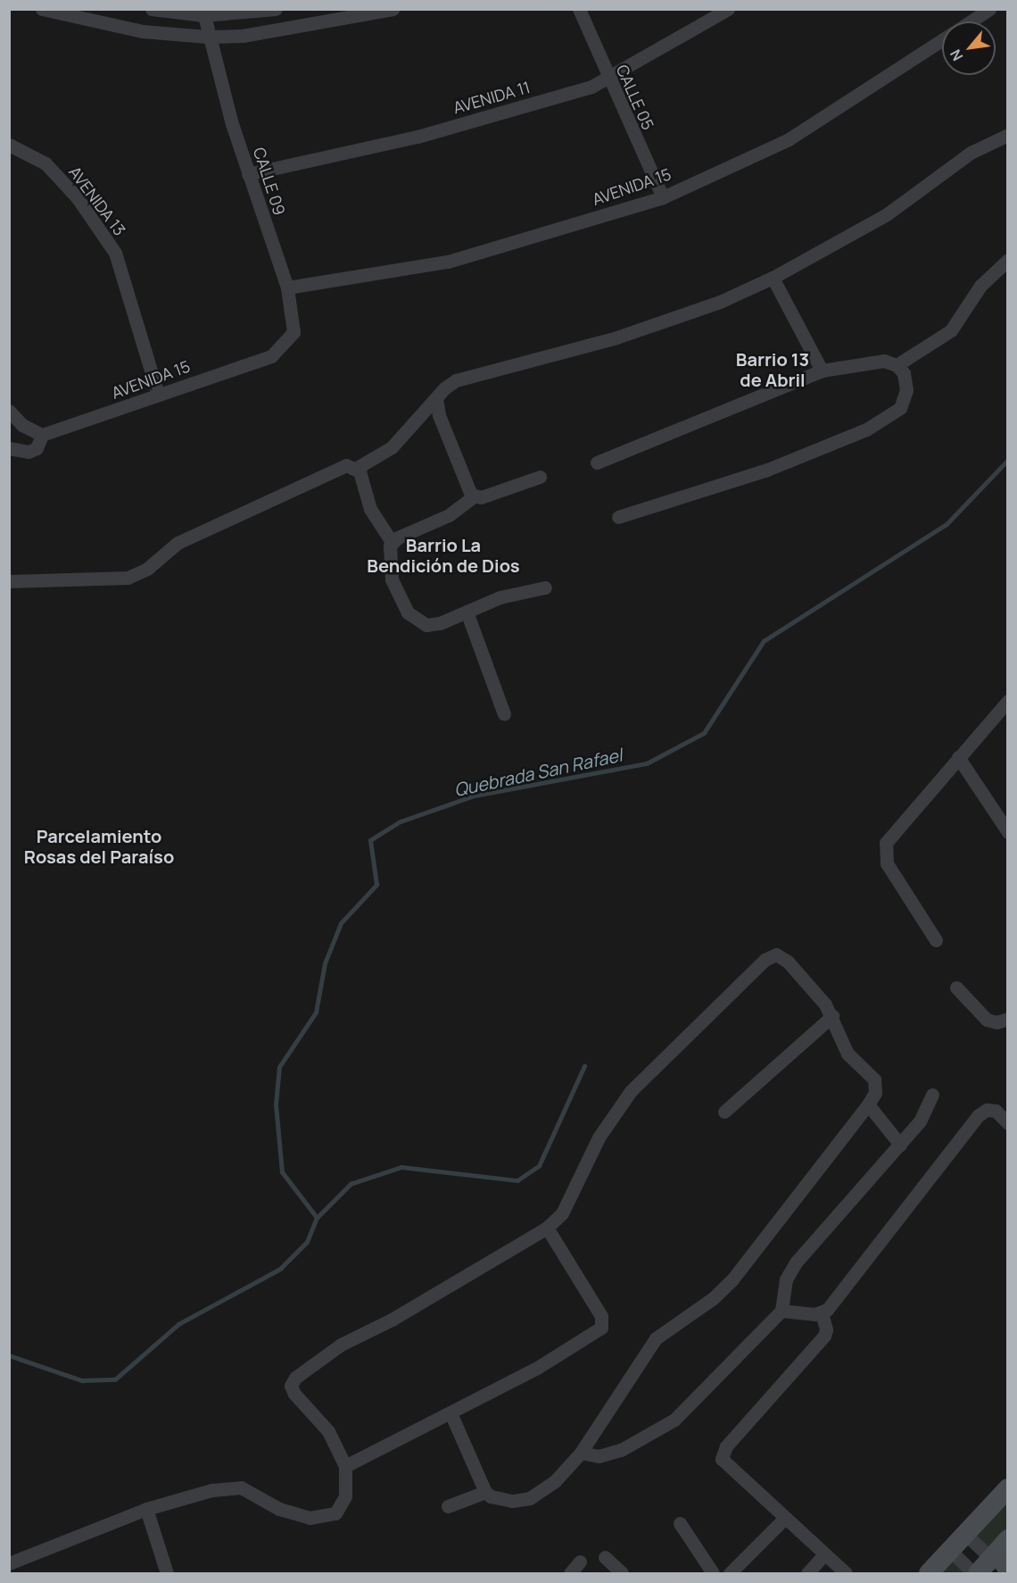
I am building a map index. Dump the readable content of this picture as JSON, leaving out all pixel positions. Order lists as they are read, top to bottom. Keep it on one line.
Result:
{"streets":{"street":["AVENIDA 11","CALLE 05","CALLE 09","AVENIDA 15","AVENIDA 13"]},"crossings":[["AVENIDA 11","CALLE 05"],["AVENIDA 11","CALLE 09"],["CALLE 05","AVENIDA 15"],["CALLE 09","AVENIDA 15"],["AVENIDA 15","AVENIDA 13"]],"districts":["Barrio 13 de Abril","Barrio La Bendición de Dios","Parcelamiento Rosas del Paraíso"],"water":["Quebrada San Rafael"],"north":"bottom left"}
